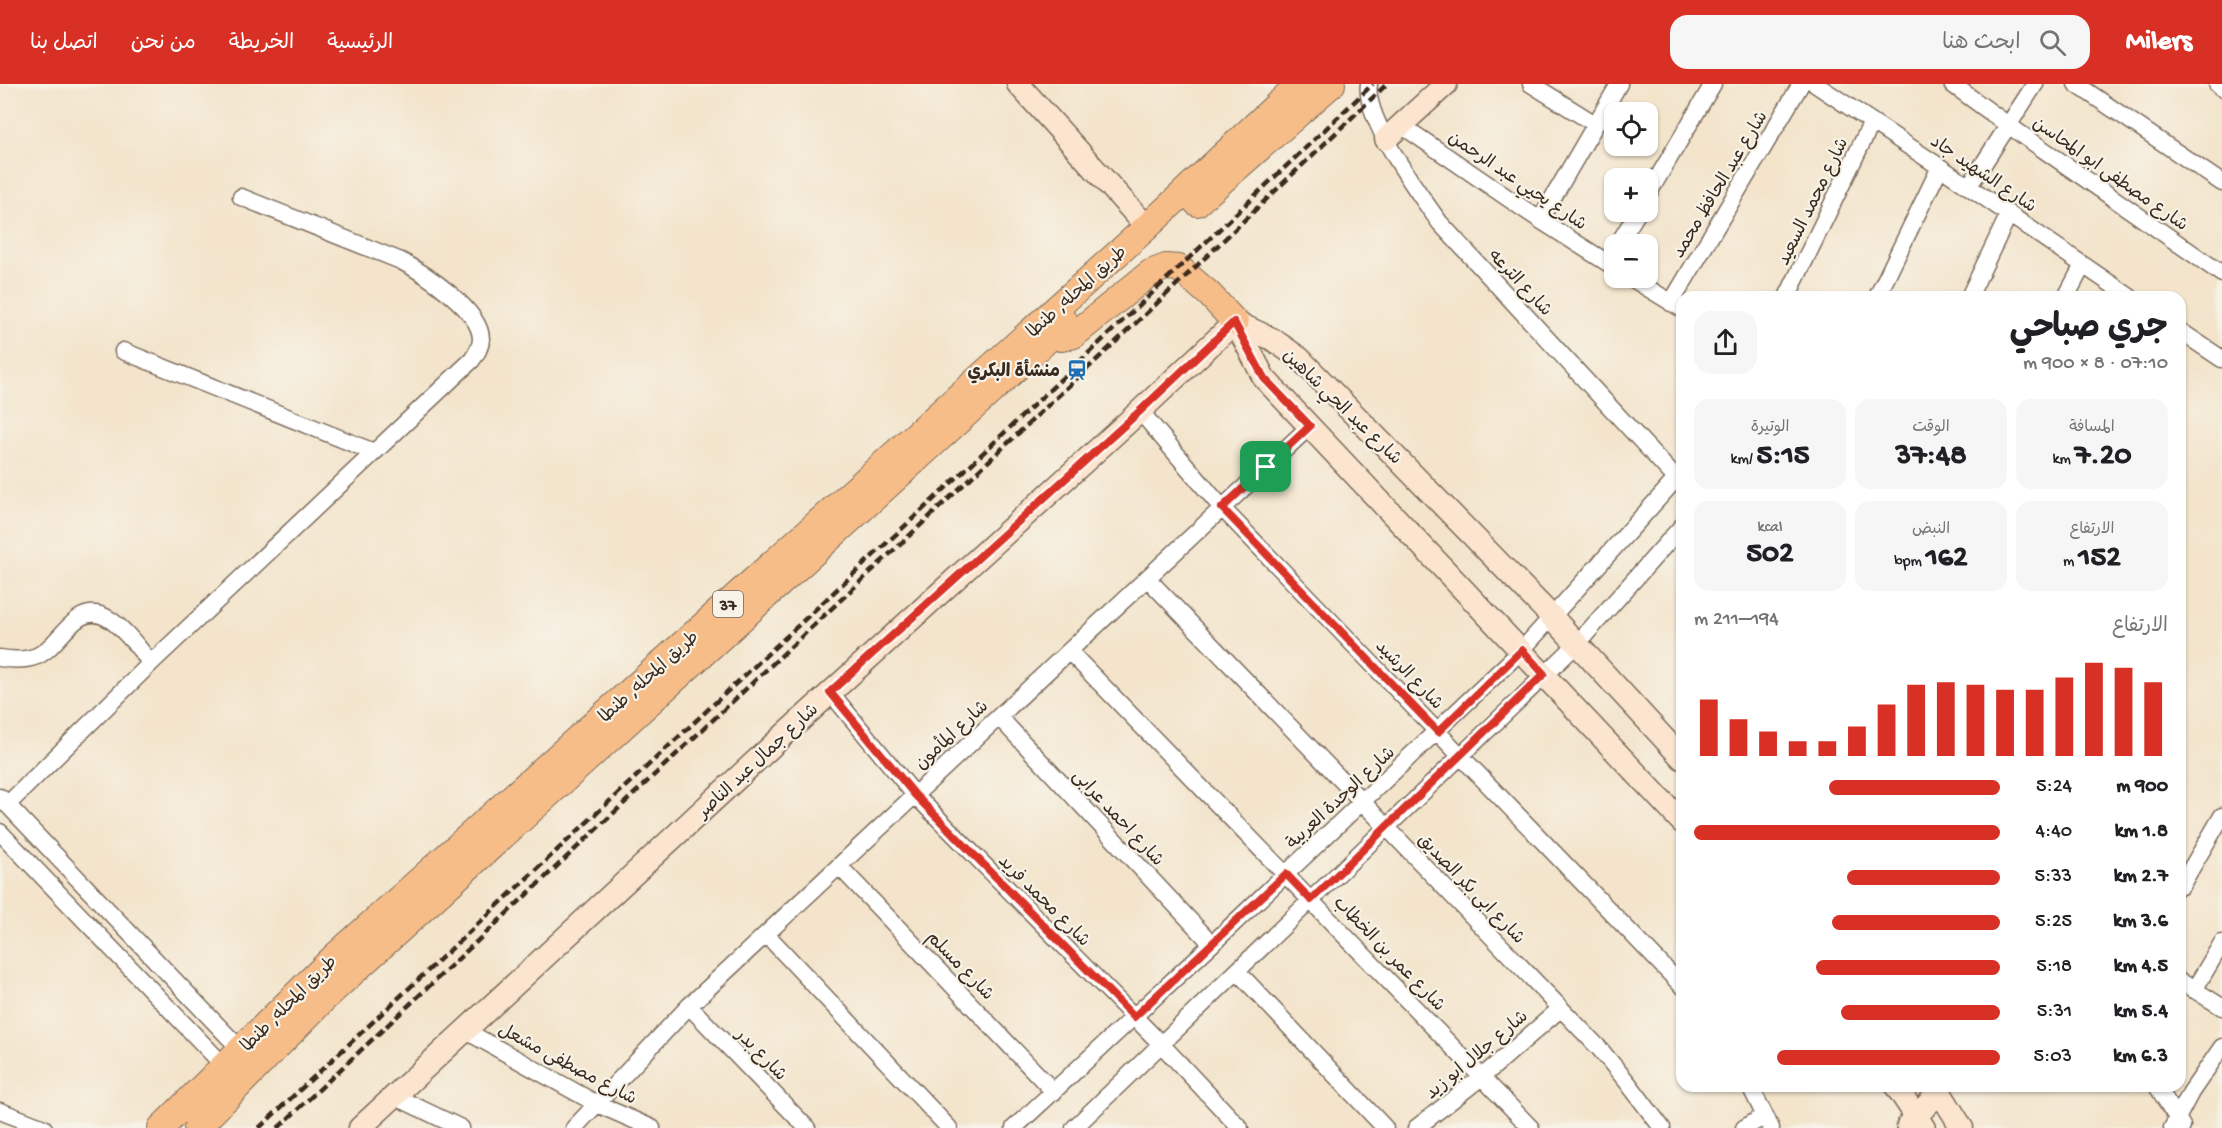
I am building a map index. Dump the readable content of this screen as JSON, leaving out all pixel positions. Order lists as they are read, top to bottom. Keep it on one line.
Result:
{"streets":{"main road":["طريق المحله, طنطا","37"],"street":["شارع الشهيد جاد","شارع مصطفى ابو المحاسن","شارع يحيي عبد الرحمن","شارع عبد الحافظ محمد","شارع محمد السعيد","شارع الترعه","شارع عبد الحي شاهين","شارع الرشيد","شارع المأمون","شارع جمال عبد الناصر","شارع الوحدة العربية","شارع احمد عرابى","شارع ابى بكر الصديق","شارع محمد فريد","شارع عمر بن الخطاب","شارع مسلم","شارع بدر","شارع جلال ابو زيد","شارع مصطفى مشعل"]},"crossings":[["شارع الشهيد جاد","شارع محمد السعيد"],["شارع يحيي عبد الرحمن","شارع الترعه"],["شارع عبد الحي شاهين","شارع المأمون"],["شارع عبد الحي شاهين","شارع جمال عبد الناصر"],["شارع عبد الحي شاهين","شارع الوحدة العربية"],["شارع الرشيد","شارع المأمون"],["شارع الرشيد","شارع جمال عبد الناصر"],["شارع الرشيد","شارع الوحدة العربية"],["شارع المأمون","شارع احمد عرابى"],["شارع المأمون","شارع ابى بكر الصديق"],["شارع المأمون","شارع محمد فريد"],["شارع المأمون","شارع عمر بن الخطاب"],["شارع المأمون","شارع مسلم"],["شارع المأمون","شارع بدر"],["شارع المأمون","شارع مصطفى مشعل"],["شارع جمال عبد الناصر","شارع محمد فريد"],["شارع جمال عبد الناصر","شارع مصطفى مشعل"],["شارع الوحدة العربية","شارع احمد عرابى"],["شارع الوحدة العربية","شارع ابى بكر الصديق"],["شارع الوحدة العربية","شارع محمد فريد"],["شارع الوحدة العربية","شارع عمر بن الخطاب"],["شارع الوحدة العربية","شارع مسلم"],["شارع ابى بكر الصديق","شارع جلال ابو زيد"],["شارع عمر بن الخطاب","شارع جلال ابو زيد"]],"places":{"station":["منشأة البكري"]},"page":{"header":"Milers","search":"ابحث هنا","nav":["الرئيسية","الخريطة","من نحن","اتصل بنا"],"map_buttons":["+","−"],"heading":["جري صباحي","07:10 · 8 × 900 m"],"stats":[["المسافة","7.20 km"],["الوقت","37:48"],["الوتيرة","5:15 /km"],["الارتفاع","152 m"],["النبض","162 bpm"],["kcal","502"]],"chart":["الارتفاع","194–211 m"],"list":[{"name":"900 m","note":"5:24"},{"name":"1.8 km","note":"4:40"},{"name":"2.7 km","note":"5:33"},{"name":"3.6 km","note":"5:25"},{"name":"4.5 km","note":"5:18"},{"name":"5.4 km","note":"5:31"},{"name":"6.3 km","note":"5:03"}]}}
